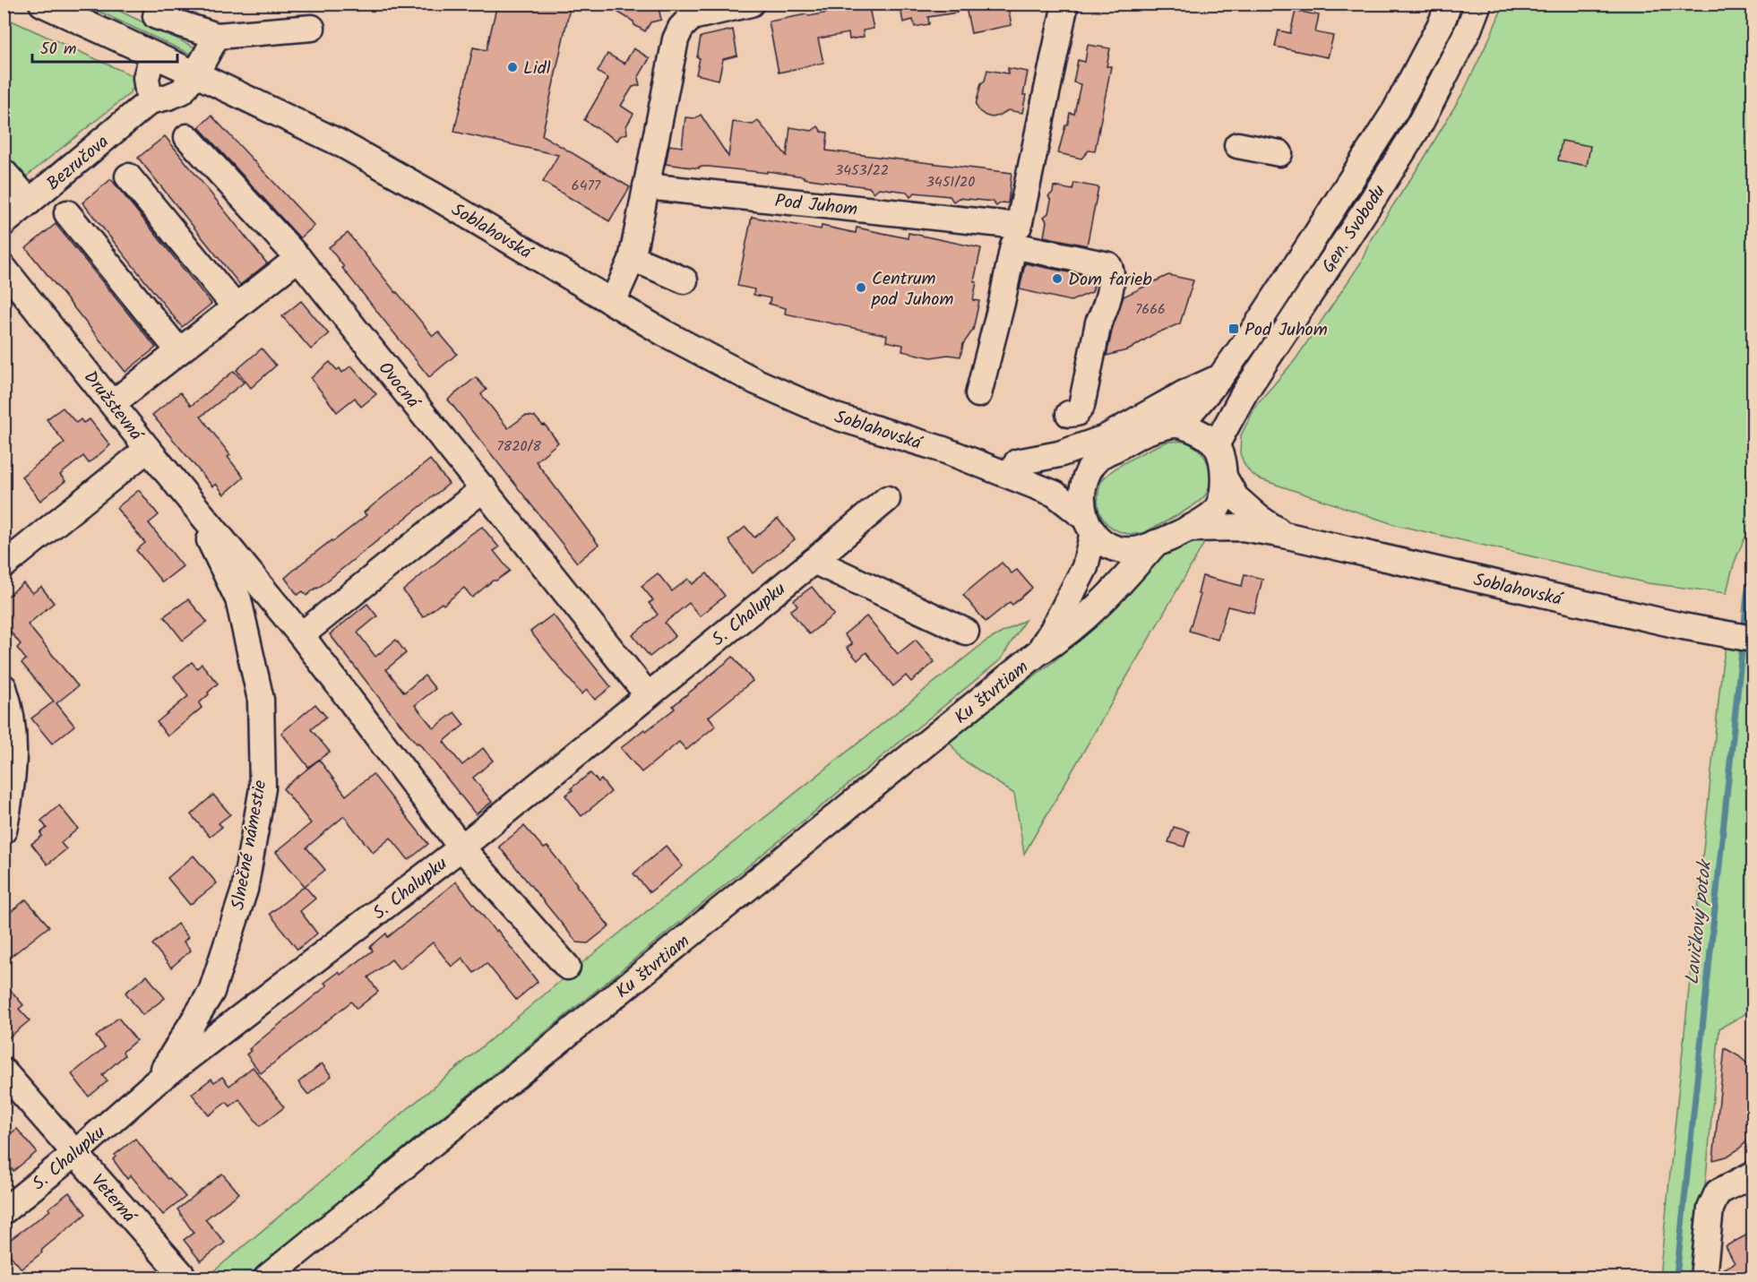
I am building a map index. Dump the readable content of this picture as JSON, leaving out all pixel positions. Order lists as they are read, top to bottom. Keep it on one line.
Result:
{"streets":{"street":["Bezručova","Pod Juhom","Gen. Svobodu","Soblahovská","Ovocná","Družstevná","S. Chalupku","Ku štvrtiam","Slnečné námestie","Veterná"]},"crossings":[["Bezručova","Soblahovská"],["Gen. Svobodu","Soblahovská"],["Gen. Svobodu","Ku štvrtiam"],["Soblahovská","Ku štvrtiam"],["Ovocná","S. Chalupku"],["Družstevná","Slnečné námestie"],["S. Chalupku","Slnečné námestie"],["S. Chalupku","Veterná"]],"water":["Lavičkový potok"],"places":{"other":["Lidl","Dom farieb","Centrum pod Juhom"],"transit":["Pod Juhom"]},"house_numbers":["3453/22","3451/20","6477","7666","7820/8"],"scale_bar":"50 m"}
